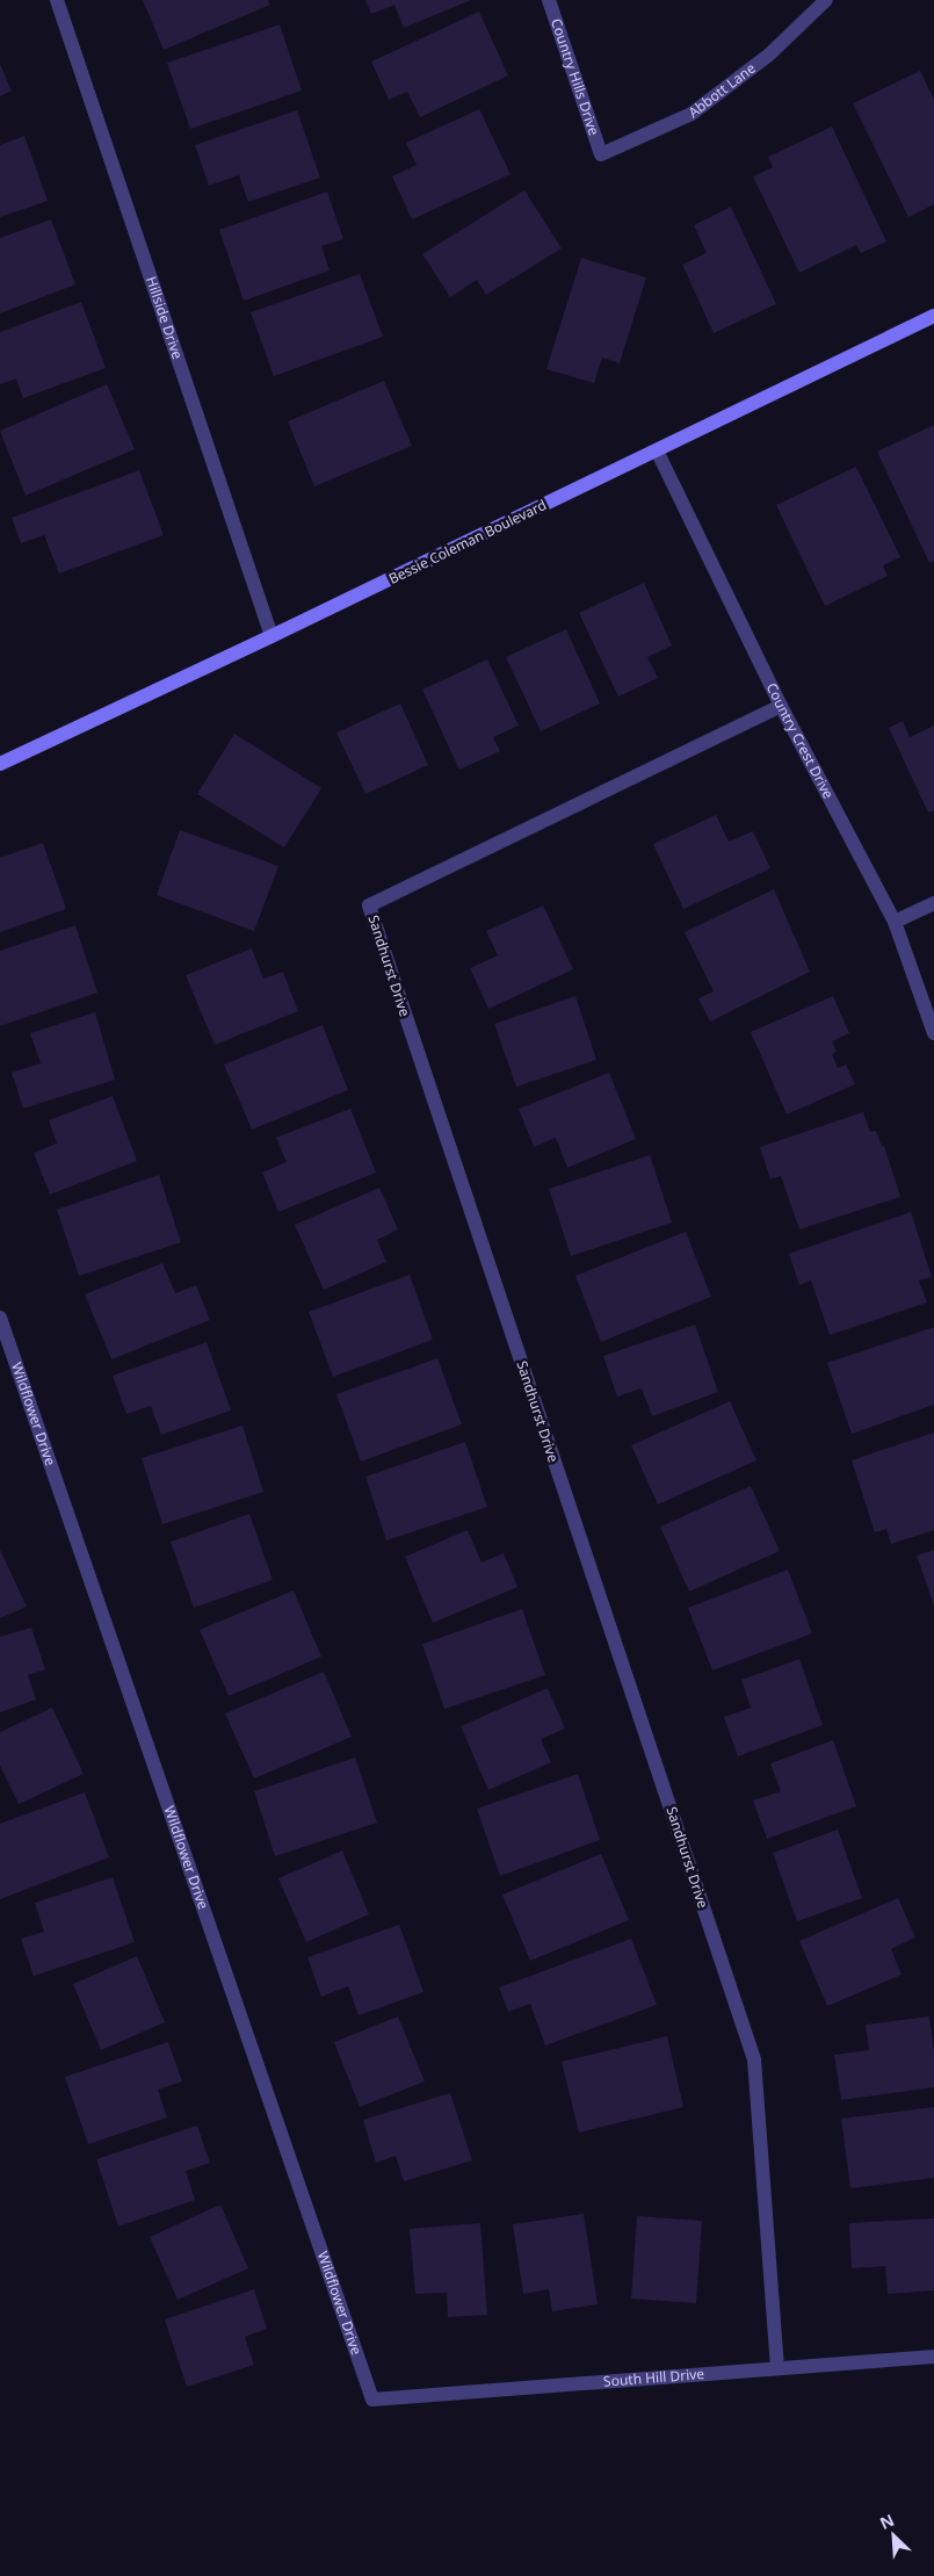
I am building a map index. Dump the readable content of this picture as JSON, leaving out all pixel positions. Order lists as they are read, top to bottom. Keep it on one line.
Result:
{"streets":{"street":["Country Hills Drive","Abbott Lane","Hillside Drive","Bessie Coleman Boulevard","Country Crest Drive","Sandhurst Drive","Wildflower Drive","South Hill Drive"]},"crossings":[["Country Hills Drive","Abbott Lane"],["Hillside Drive","Bessie Coleman Boulevard"],["Bessie Coleman Boulevard","Country Crest Drive"],["Country Crest Drive","Sandhurst Drive"],["Sandhurst Drive","South Hill Drive"],["Wildflower Drive","South Hill Drive"]],"north":"top left"}
